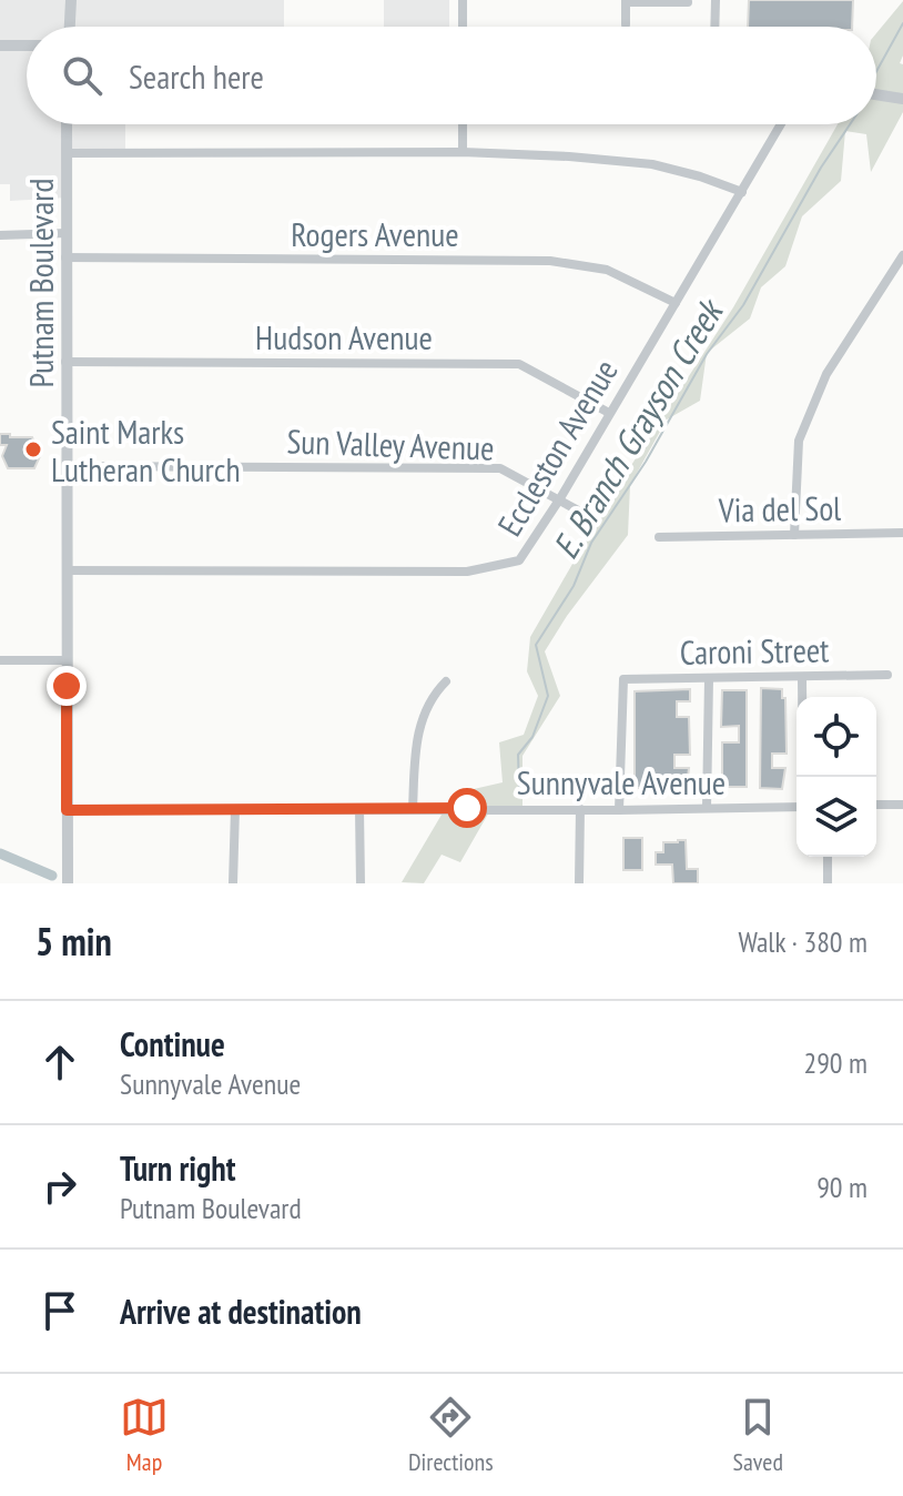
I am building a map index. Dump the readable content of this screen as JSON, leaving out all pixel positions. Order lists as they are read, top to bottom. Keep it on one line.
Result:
{"streets":{"street":["Rogers Avenue","Putnam Boulevard","Hudson Avenue","Sun Valley Avenue","Eccleston Avenue","Via del Sol","Caroni Street","Sunnyvale Avenue"]},"crossings":[["Rogers Avenue","Putnam Boulevard"],["Rogers Avenue","Eccleston Avenue"],["Putnam Boulevard","Hudson Avenue"],["Putnam Boulevard","Sun Valley Avenue"],["Putnam Boulevard","Eccleston Avenue"],["Putnam Boulevard","Sunnyvale Avenue"],["Hudson Avenue","Eccleston Avenue"],["Sun Valley Avenue","Eccleston Avenue"],["Caroni Street","Sunnyvale Avenue"]],"water":["E. Branch Grayson Creek"],"places":["Saint Marks Lutheran Church"],"page":{"search":"Search here","heading":["5 min","Walk · 380 m"],"list":[["Continue","Sunnyvale Avenue","290 m"],["Turn right","Putnam Boulevard","90 m"],"Arrive at destination"],"nav":["Map","Directions","Saved"]}}
